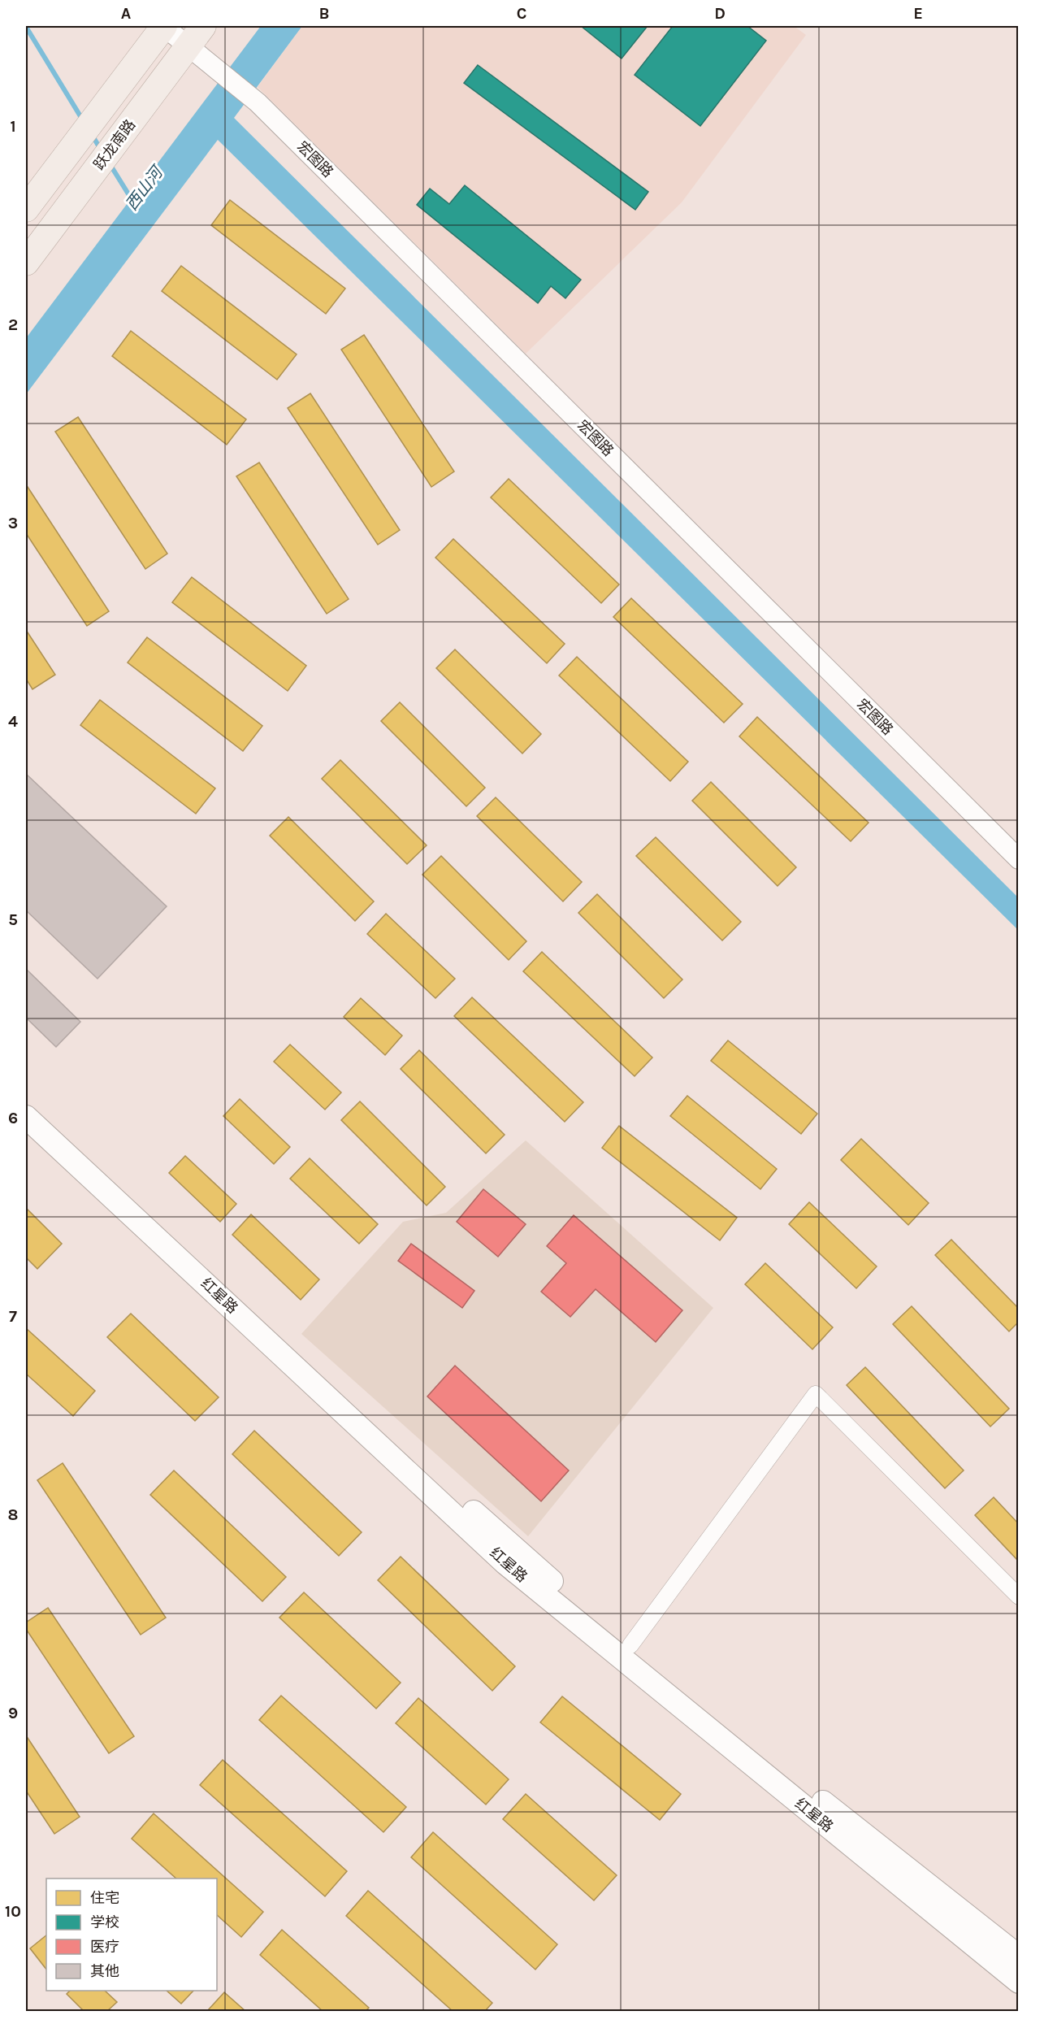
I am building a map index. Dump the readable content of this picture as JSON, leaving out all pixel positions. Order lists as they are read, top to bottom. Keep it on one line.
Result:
{"streets":{"main road":["跃龙南路","红星路"],"street":["宏图路"]},"crossings":[["跃龙南路","宏图路"]],"water":["西山河"],"legend":["住宅","学校","医疗","其他"],"grid":{"columns":["A","B","C","D","E"],"rows":["1","2","3","4","5","6","7","8","9","10"]}}
